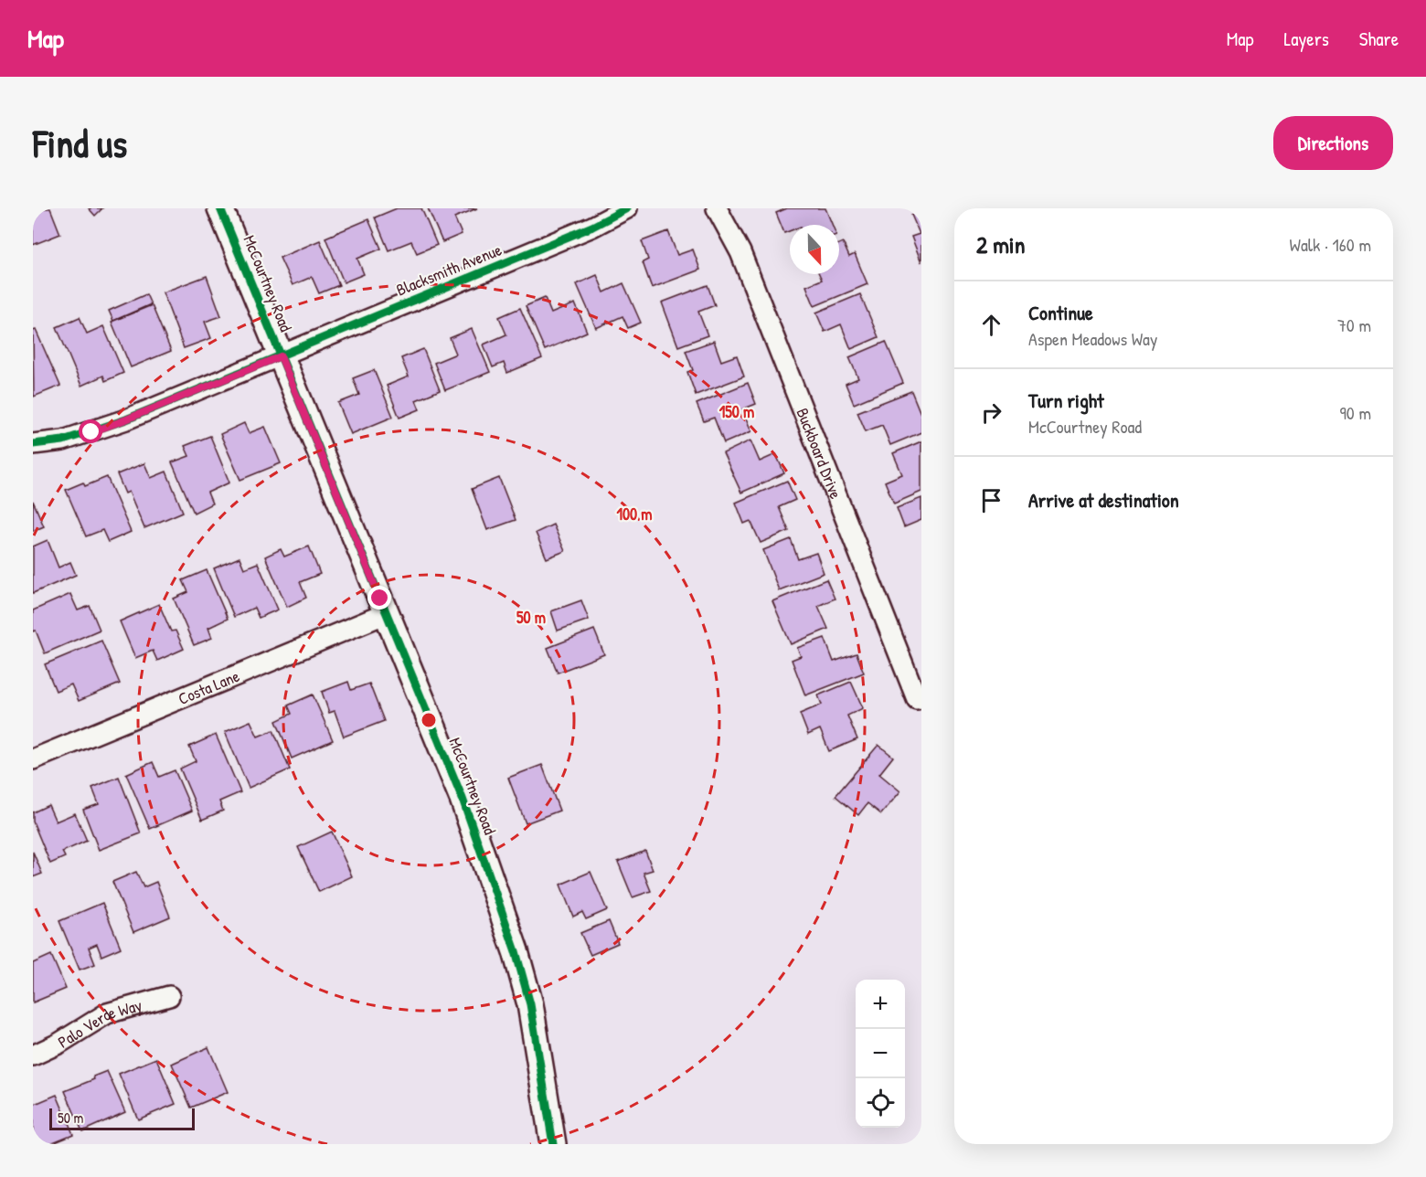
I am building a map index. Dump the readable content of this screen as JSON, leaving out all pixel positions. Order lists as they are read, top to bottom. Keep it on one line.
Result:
{"streets":{"street":["Blacksmith Avenue","McCourtney Road","Buckboard Drive","Costa Lane","Palo Verde Way"]},"crossings":[["Blacksmith Avenue","McCourtney Road"],["McCourtney Road","Costa Lane"]],"scale_bar":"50 m","north":"bottom","page":{"header":"Map","nav":["Map","Layers","Share"],"buttons":"Directions","title":"Find us","heading":["2 min","Walk · 160 m"],"list":[["Continue","Aspen Meadows Way","70 m"],["Turn right","McCourtney Road","90 m"],"Arrive at destination"],"map_buttons":["+","−"],"scale":"50 m"},"rings":["150 m","100 m","50 m"]}
